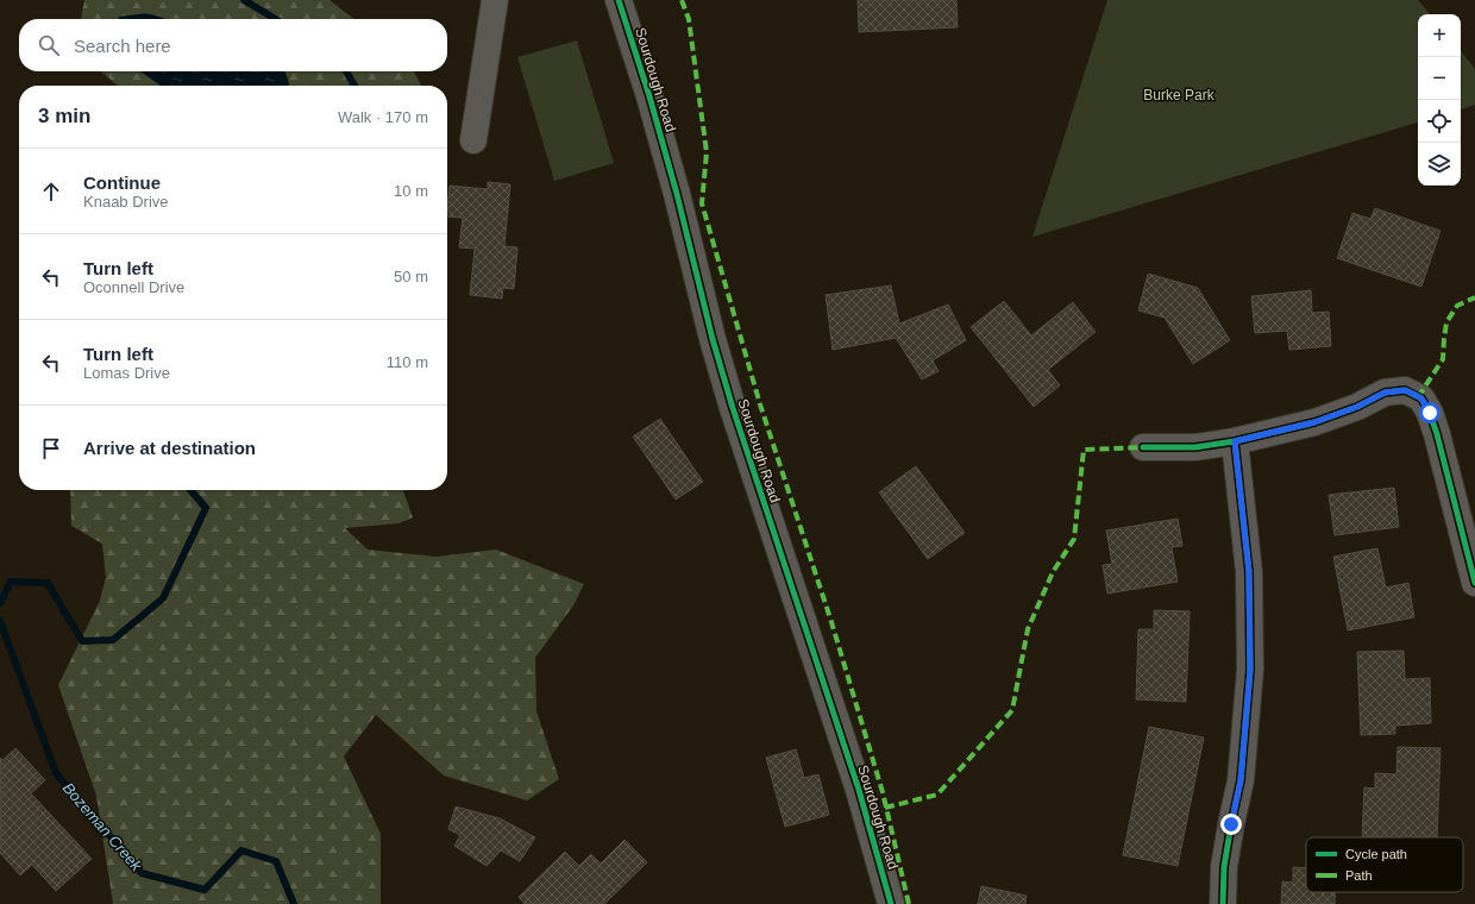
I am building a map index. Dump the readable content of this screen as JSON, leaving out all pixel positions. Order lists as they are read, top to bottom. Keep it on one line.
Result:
{"streets":{"street":["Sourdough Road"]},"water":["Bozeman Creek"],"parks":["Burke Park"],"legend":["Cycle path","Path"],"page":{"map_buttons":["+","−"],"search":"Search here","heading":["3 min","Walk · 170 m"],"list":[["Continue","Knaab Drive","10 m"],["Turn left","Oconnell Drive","50 m"],["Turn left","Lomas Drive","110 m"],"Arrive at destination"]}}
